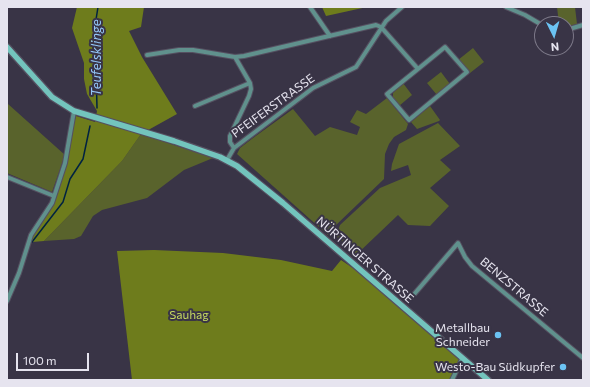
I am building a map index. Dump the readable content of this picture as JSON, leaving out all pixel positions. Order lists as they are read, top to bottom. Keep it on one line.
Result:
{"streets":{"main road":["NÜRTINGER STRASSE"],"street":["PFEIFERSTRASSE","BENZSTRASSE"]},"crossings":[["PFEIFERSTRASSE","NÜRTINGER STRASSE"]],"water":["Teufelsklinge"],"parks":["Sauhag"],"places":["Metallbau Schneider","Westo-Bau Südkupfer"],"scale_bar":"100 m","north":"bottom"}
